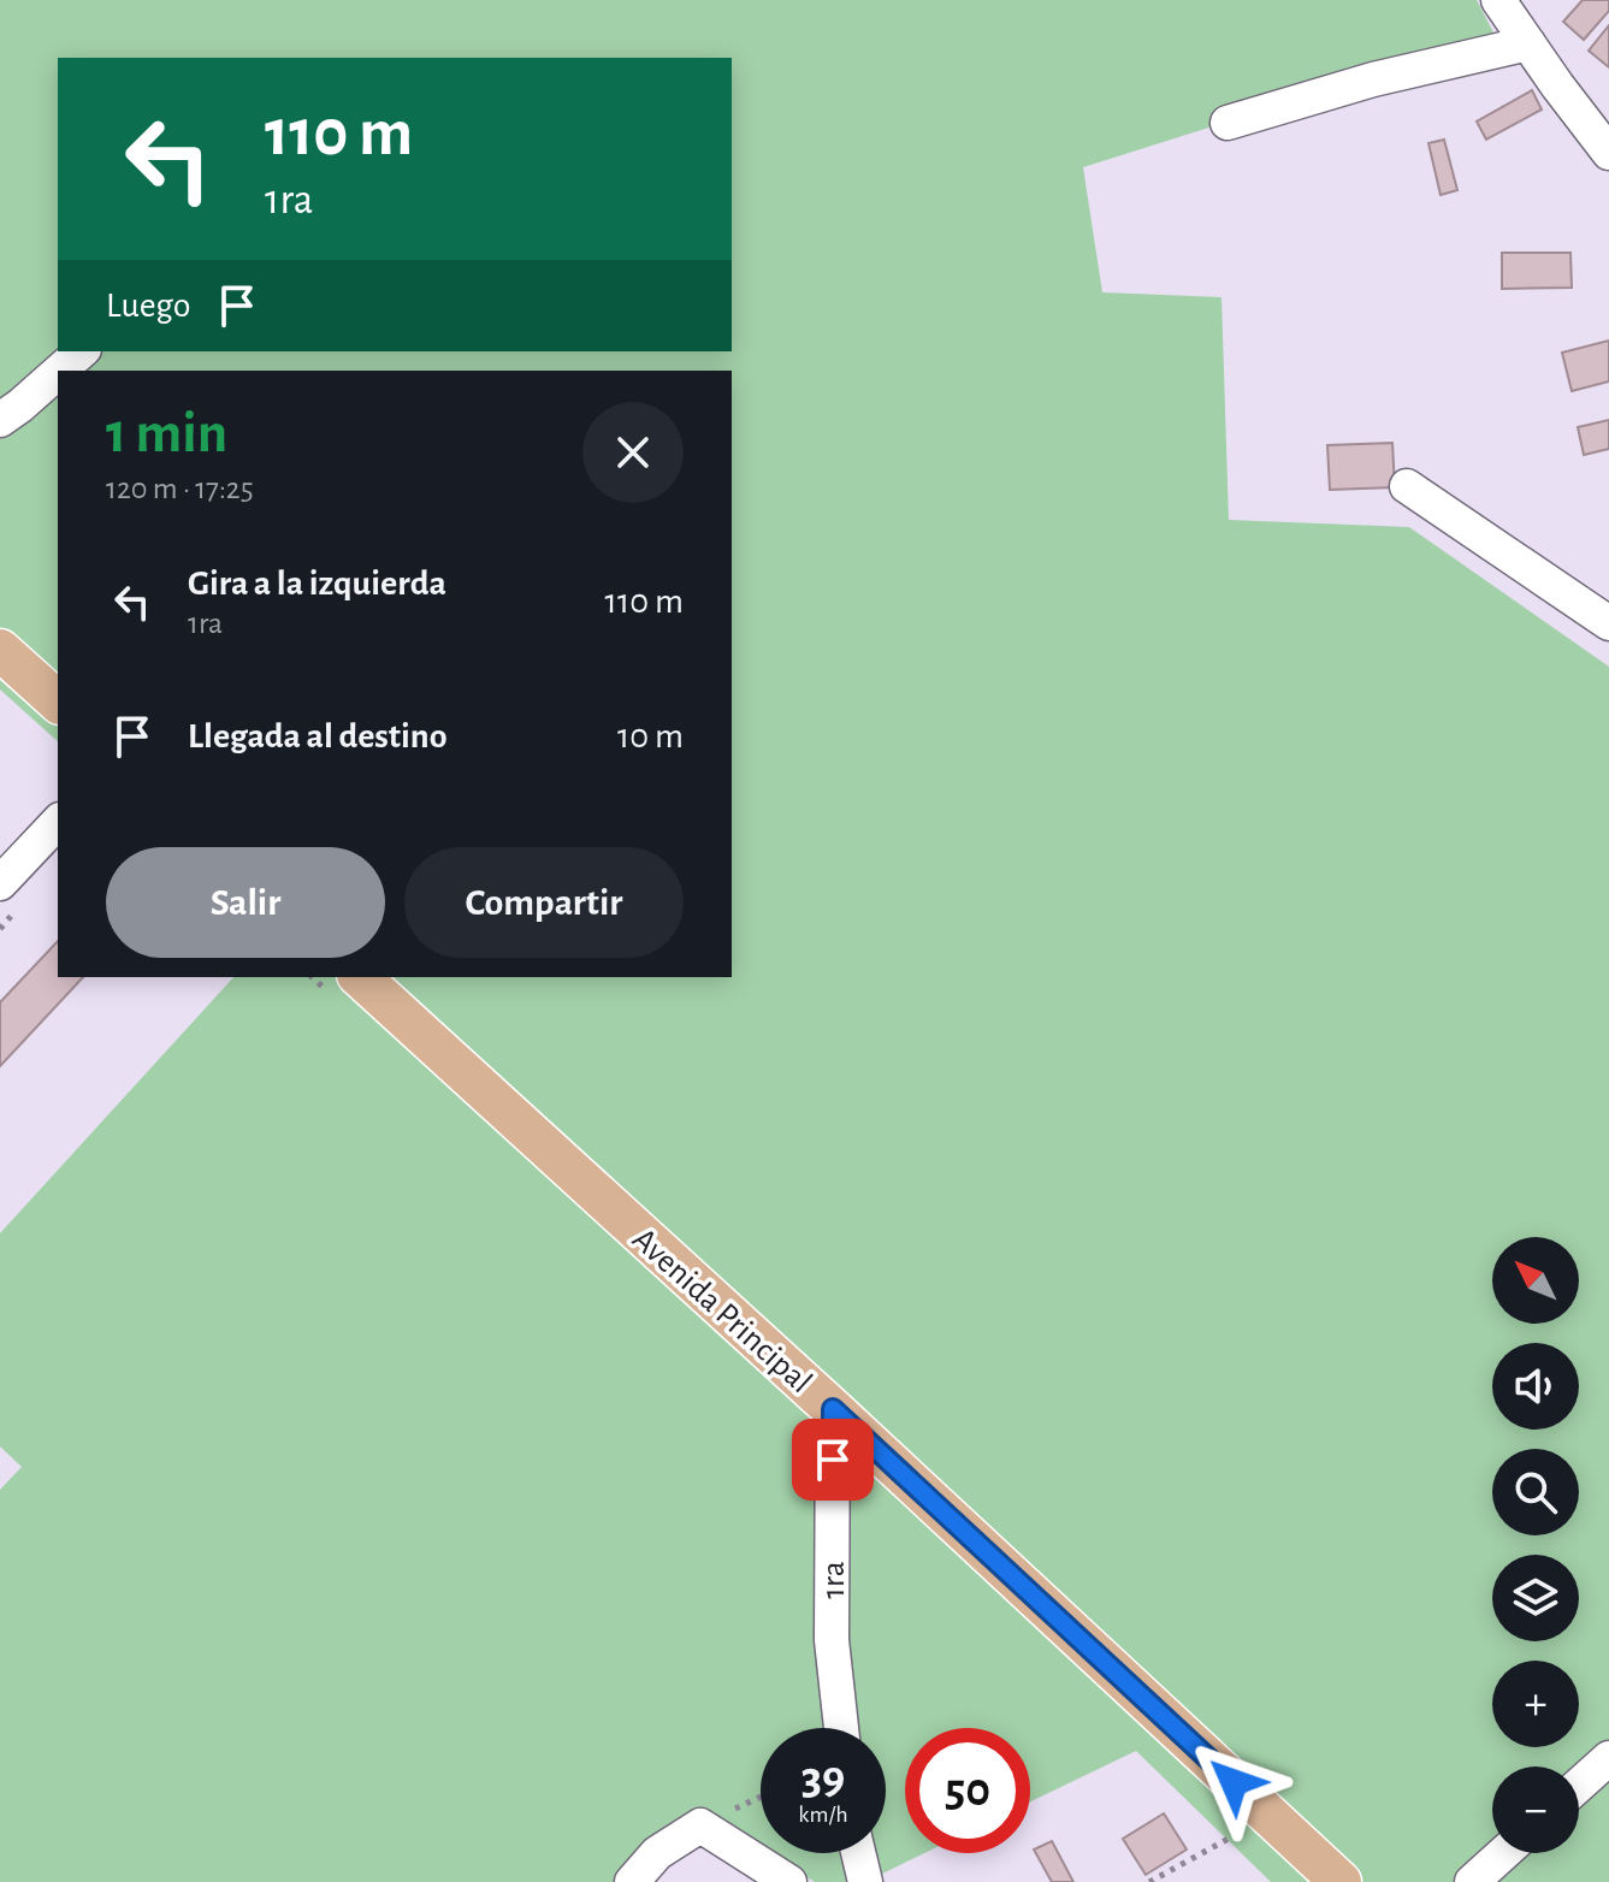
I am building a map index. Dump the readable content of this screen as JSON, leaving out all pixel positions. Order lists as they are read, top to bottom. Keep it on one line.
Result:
{"streets":{"main road":["Avenida Principal"],"street":["1ra"]},"crossings":[["Avenida Principal","1ra"]],"north":"top left","page":{"turn":["110 m","1ra"],"then":"Luego","heading":["1 min","120 m · 17:25"],"list":[{"name":"Gira a la izquierda","note":"1ra","value":"110 m"},{"name":"Llegada al destino","value":"10 m"}],"buttons":["Salir","Compartir"],"map_buttons":["+","−"],"speed":"39 km/h","limit":"50"}}
